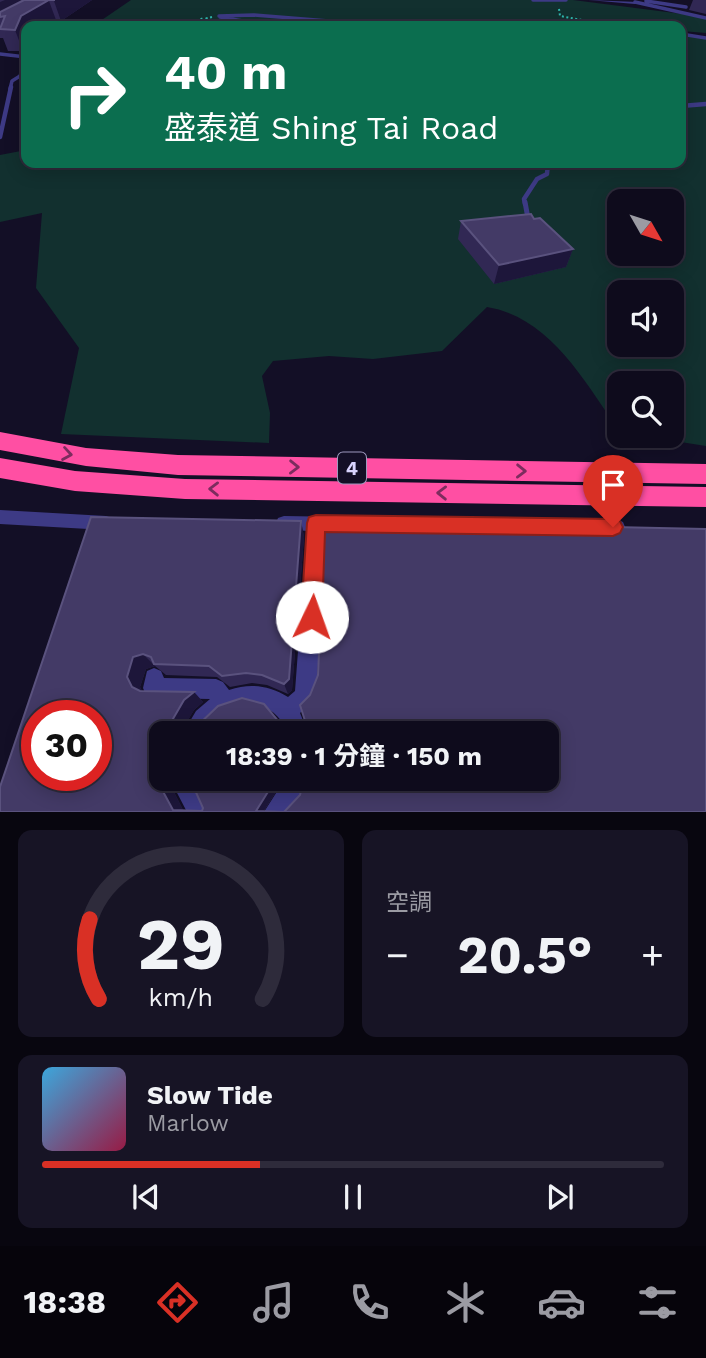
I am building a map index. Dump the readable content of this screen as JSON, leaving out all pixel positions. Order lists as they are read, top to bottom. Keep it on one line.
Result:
{"streets":{"highway":["4"]},"north":"bottom right","page":{"turn":["40 m","盛泰道 Shing Tai Road"],"limit":"30","trip":"18:39 · 1 分鐘 · 150 m","tile":"空調","heat":["−","20.5°","+"],"song":["Slow Tide","Marlow"],"tabs":"18:38","gauge":["29","km/h"]}}
